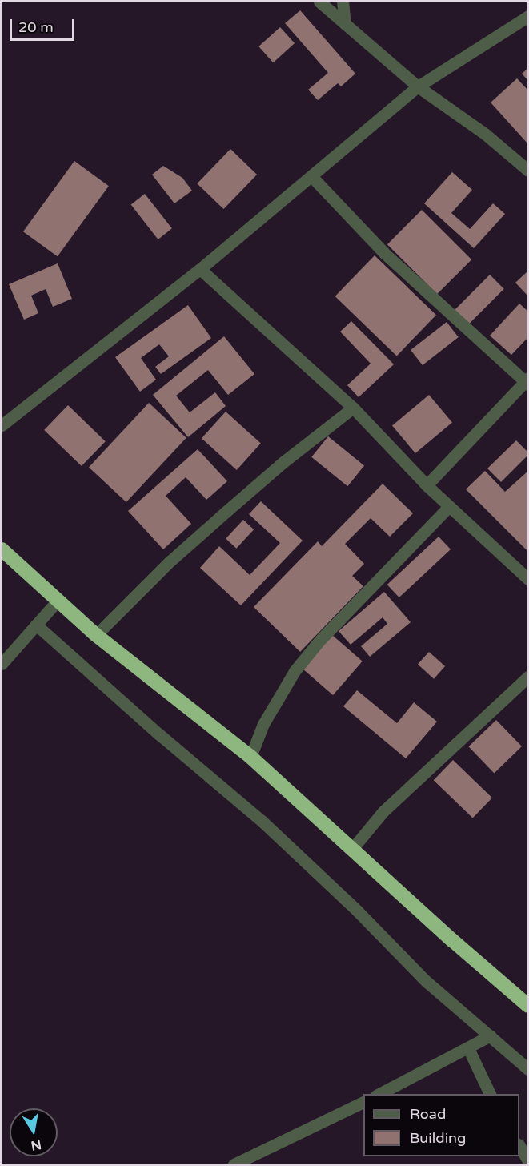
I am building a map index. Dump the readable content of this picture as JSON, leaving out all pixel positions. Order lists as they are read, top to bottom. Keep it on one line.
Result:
{"legend":["Road","Building"],"scale_bar":"20 m","north":"bottom"}
